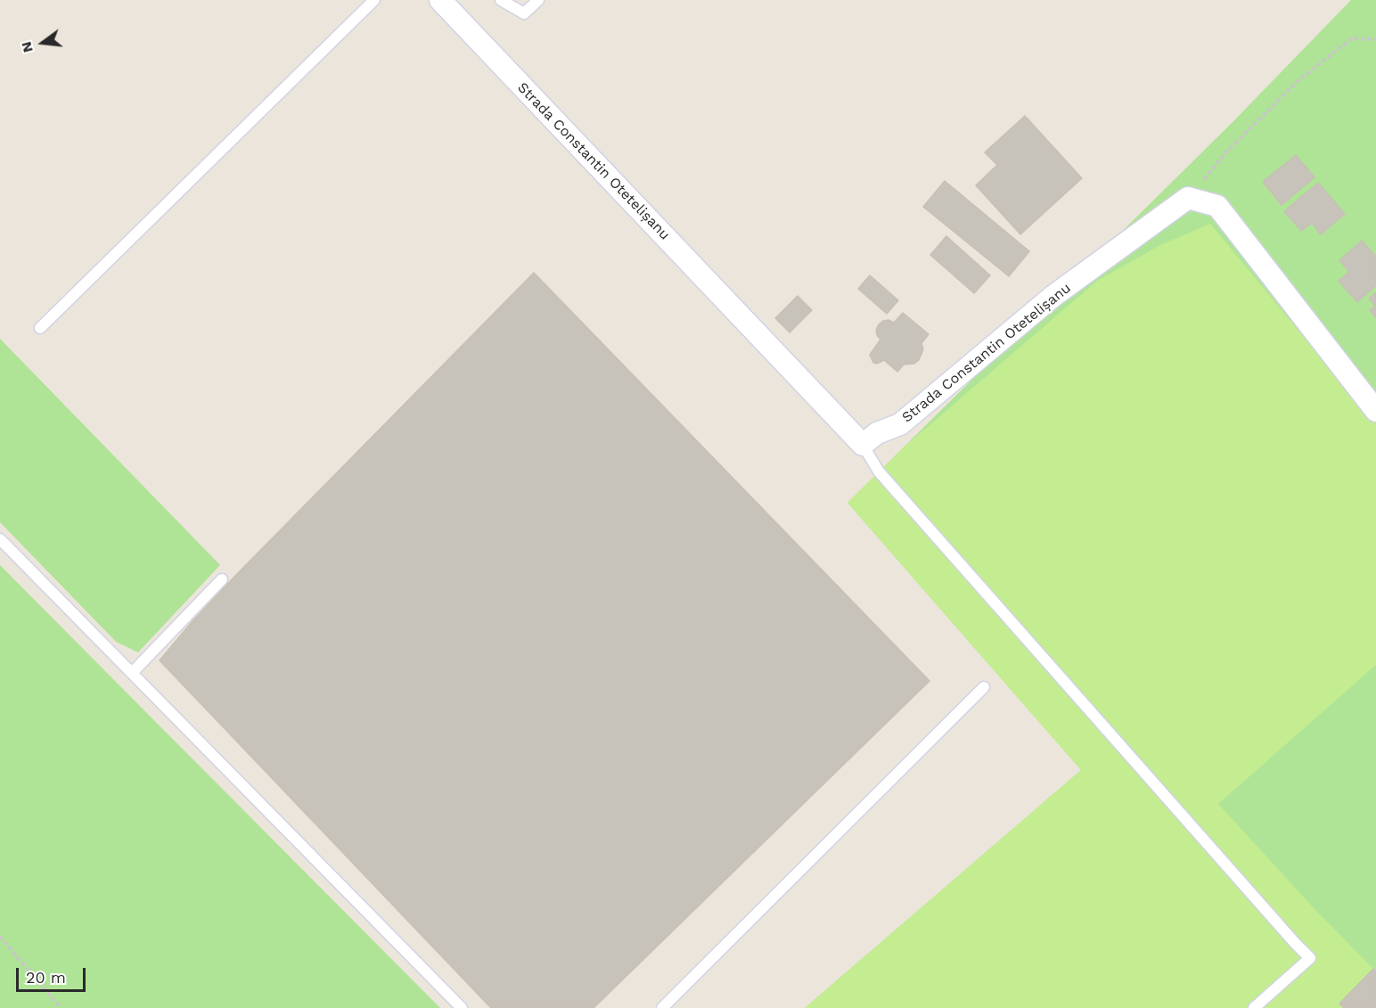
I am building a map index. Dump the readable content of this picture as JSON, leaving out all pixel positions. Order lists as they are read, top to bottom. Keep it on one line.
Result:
{"streets":{"street":["Strada Constantin Otetelișanu"]},"scale_bar":"20 m","north":"left"}
